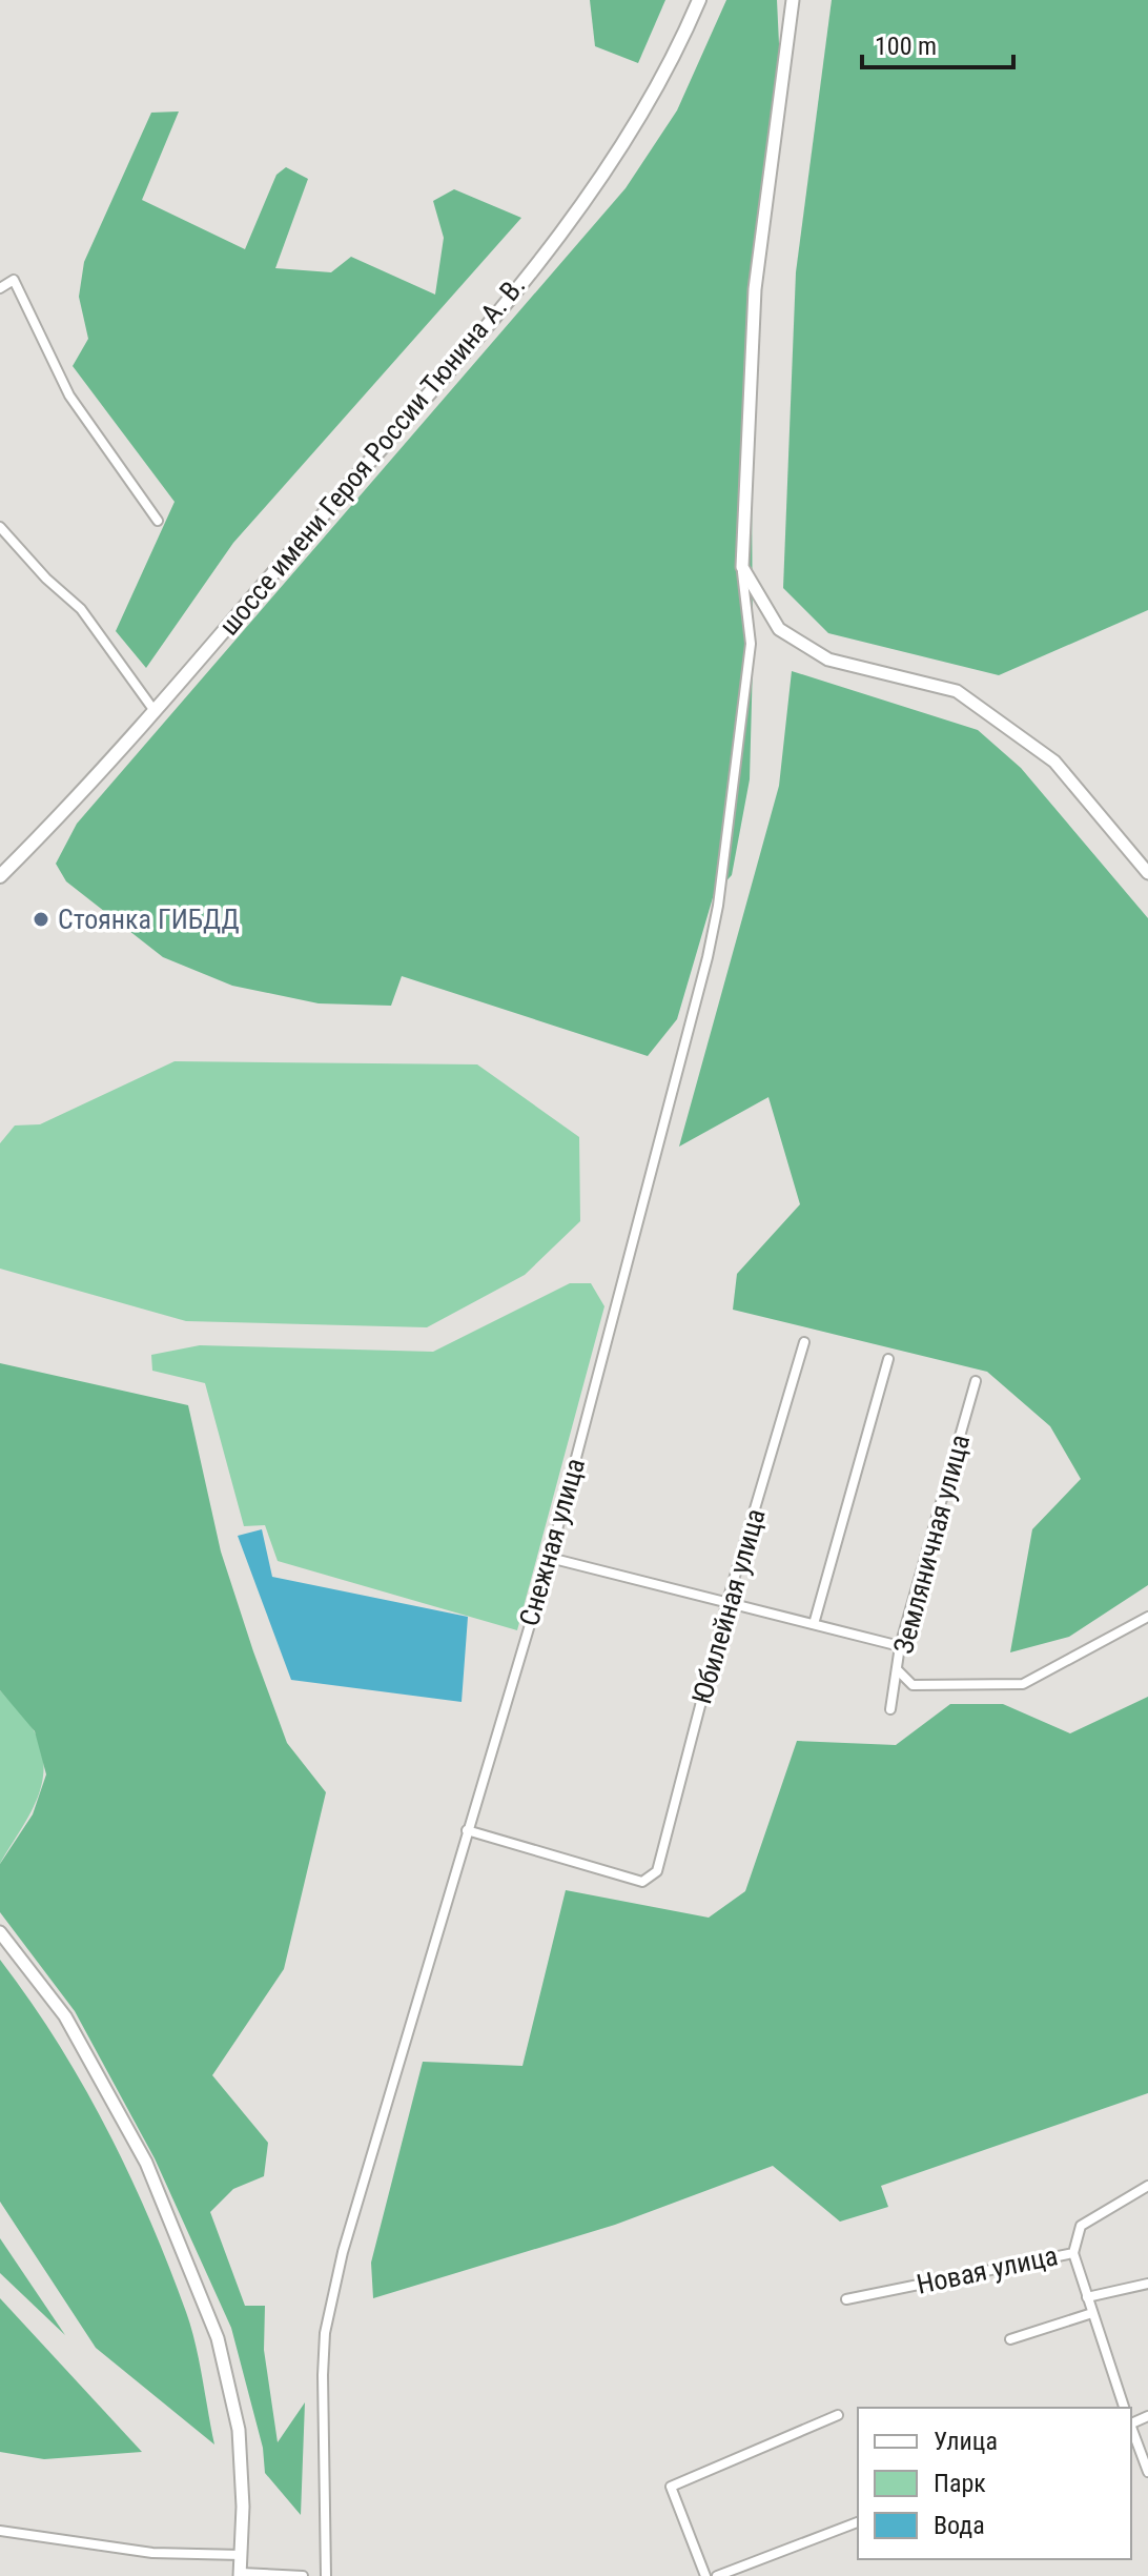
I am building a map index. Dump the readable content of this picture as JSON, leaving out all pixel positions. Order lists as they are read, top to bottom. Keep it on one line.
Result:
{"streets":{"main road":["шоссе имени Героя России Тюнина А. В."],"street":["Снежная улица","Земляничная улица","Юбилейная улица","Новая улица"]},"crossings":[["Снежная улица","Юбилейная улица"]],"places":["Стоянка ГИБДД"],"legend":["Улица","Парк","Вода"],"scale_bar":"100 m"}
